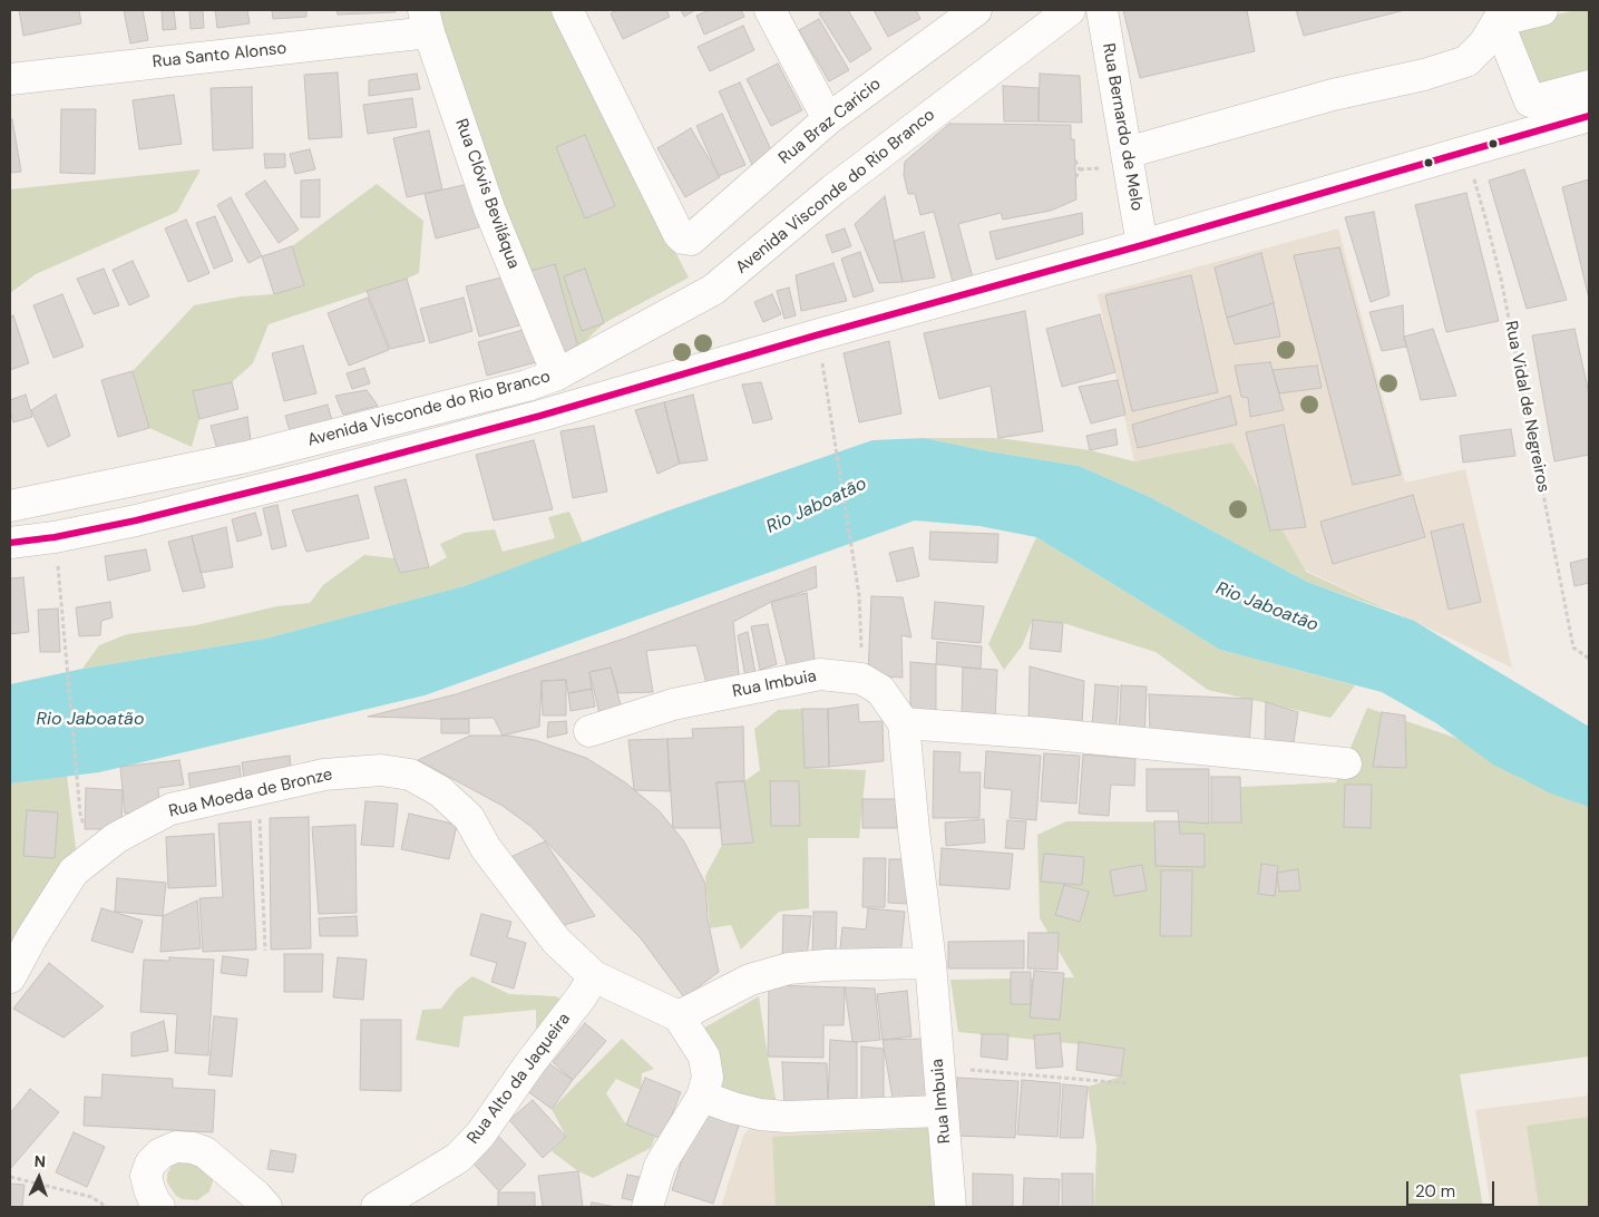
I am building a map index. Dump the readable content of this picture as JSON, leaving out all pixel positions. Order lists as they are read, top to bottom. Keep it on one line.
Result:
{"streets":{"street":["Rua Santo Alonso","Rua Braz Caricio","Rua Bernardo de Melo","Avenida Visconde do Rio Branco","Rua Clóvis Beviláqua","Rua Imbuia","Rua Moeda de Bronze","Rua Alto da Jaqueira"],"path":["Rua Vidal de Negreiros"]},"crossings":[["Rua Santo Alonso","Rua Clóvis Beviláqua"],["Avenida Visconde do Rio Branco","Rua Clóvis Beviláqua"],["Rua Moeda de Bronze","Rua Alto da Jaqueira"]],"water":["Rio Jaboatão"],"scale_bar":"20 m","north":"top"}
